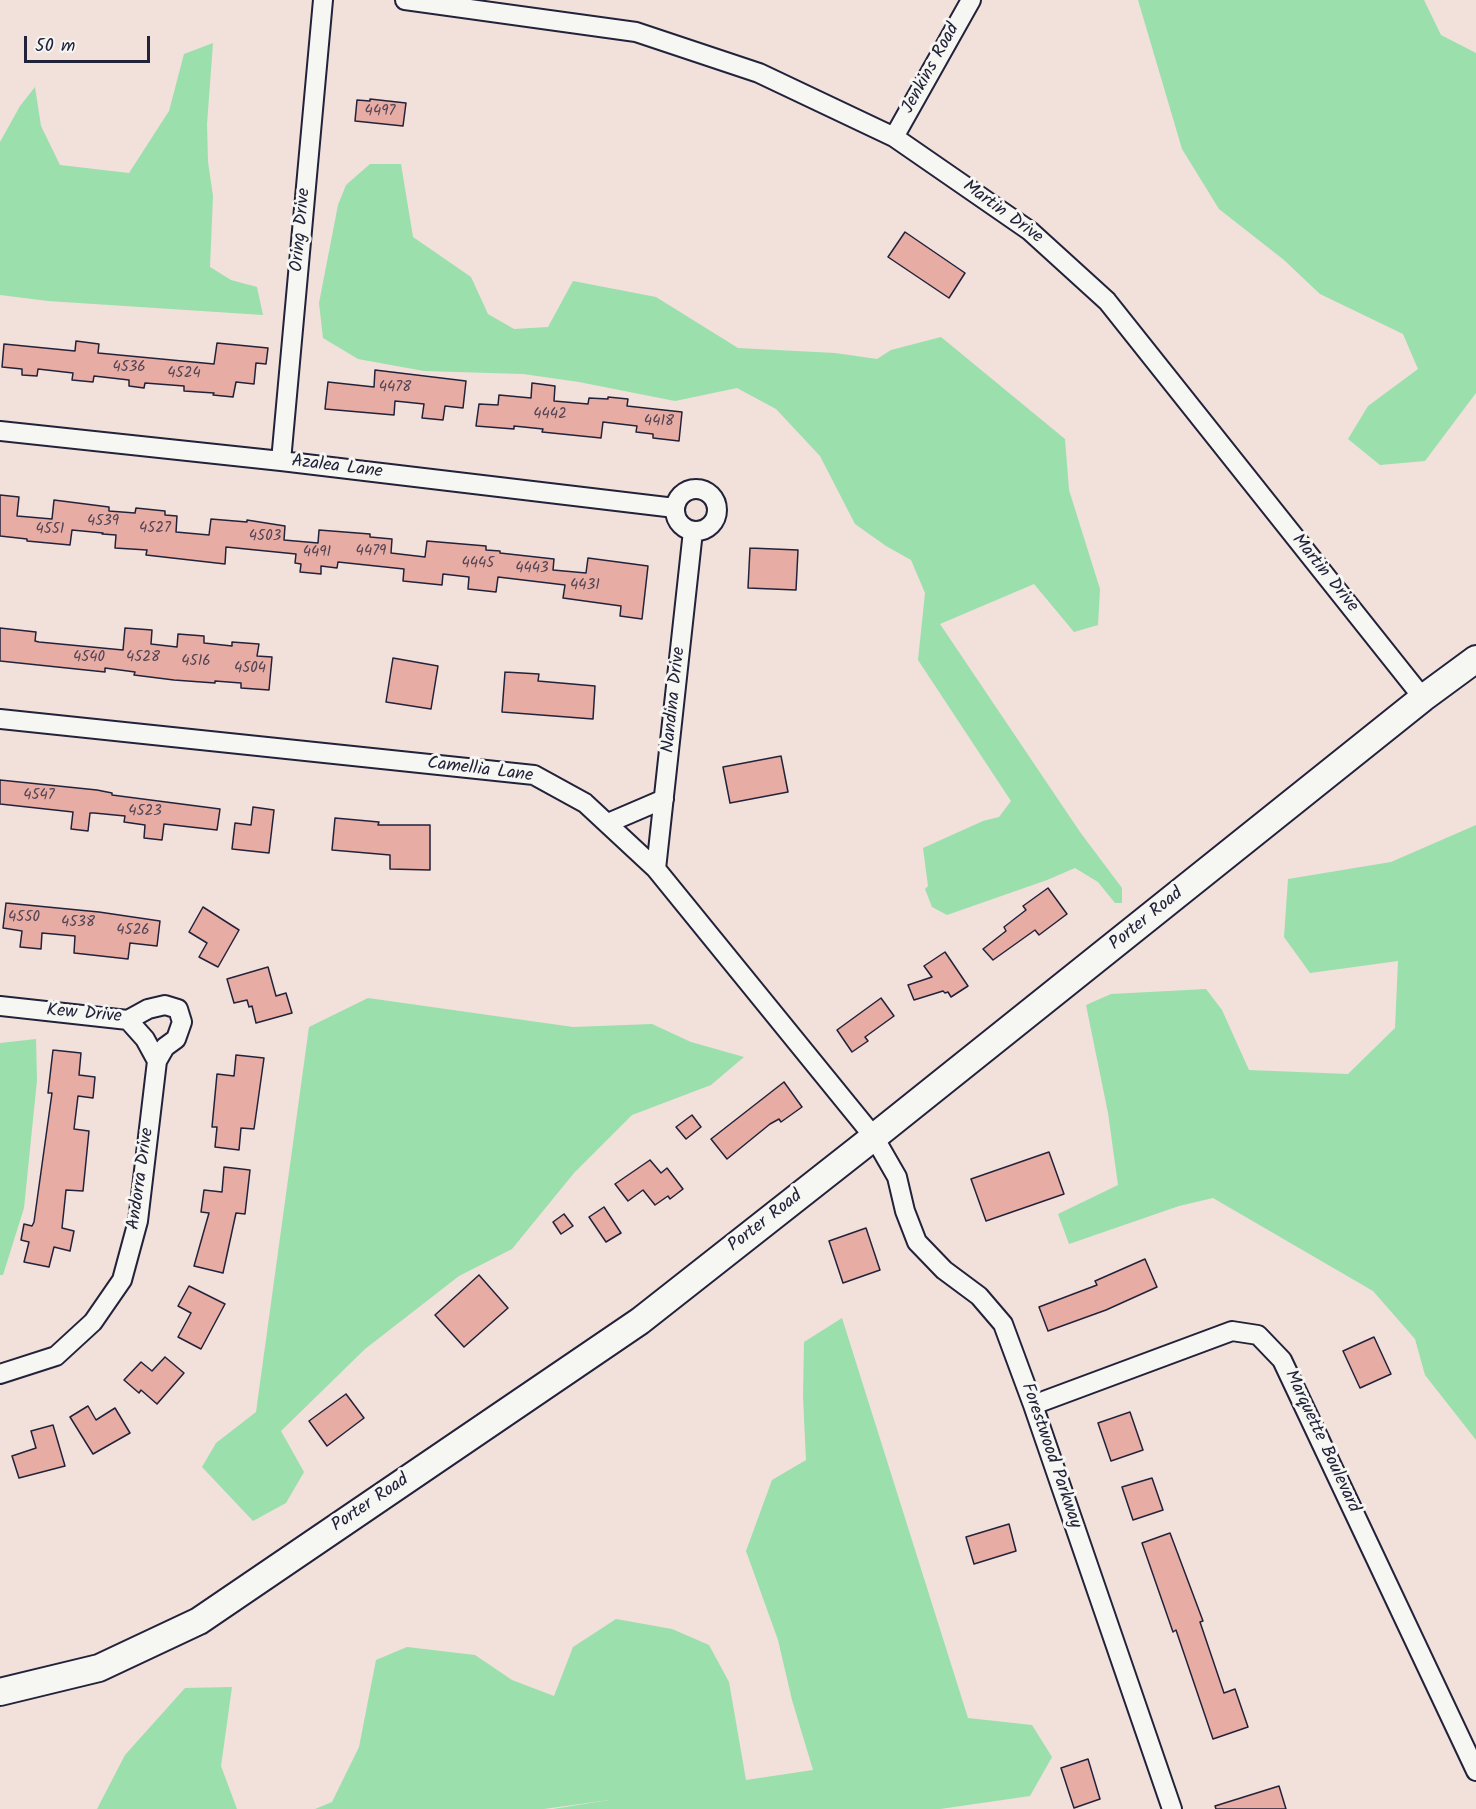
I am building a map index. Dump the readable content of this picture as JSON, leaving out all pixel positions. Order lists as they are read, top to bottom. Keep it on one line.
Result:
{"streets":{"main road":["Porter Road"],"street":["Jenkins Road","Martin Drive","Oring Drive","Azalea Lane","Nandina Drive","Camellia Lane","Kew Drive","Andorra Drive","Marquette Boulevard","Forestwood Parkway"]},"crossings":[["Jenkins Road","Martin Drive"],["Martin Drive","Porter Road"],["Oring Drive","Azalea Lane"],["Azalea Lane","Nandina Drive"],["Nandina Drive","Camellia Lane"],["Camellia Lane","Porter Road"],["Camellia Lane","Forestwood Parkway"],["Porter Road","Forestwood Parkway"],["Kew Drive","Andorra Drive"],["Marquette Boulevard","Forestwood Parkway"]],"house_numbers":["4497","4536","4524","4478","4442","4418","4539","4527","4551","4503","4479","4491","4445","4443","4431","4540","4528","4516","4504","4547","4523","4550","4538","4526"],"scale_bar":"50 m"}
